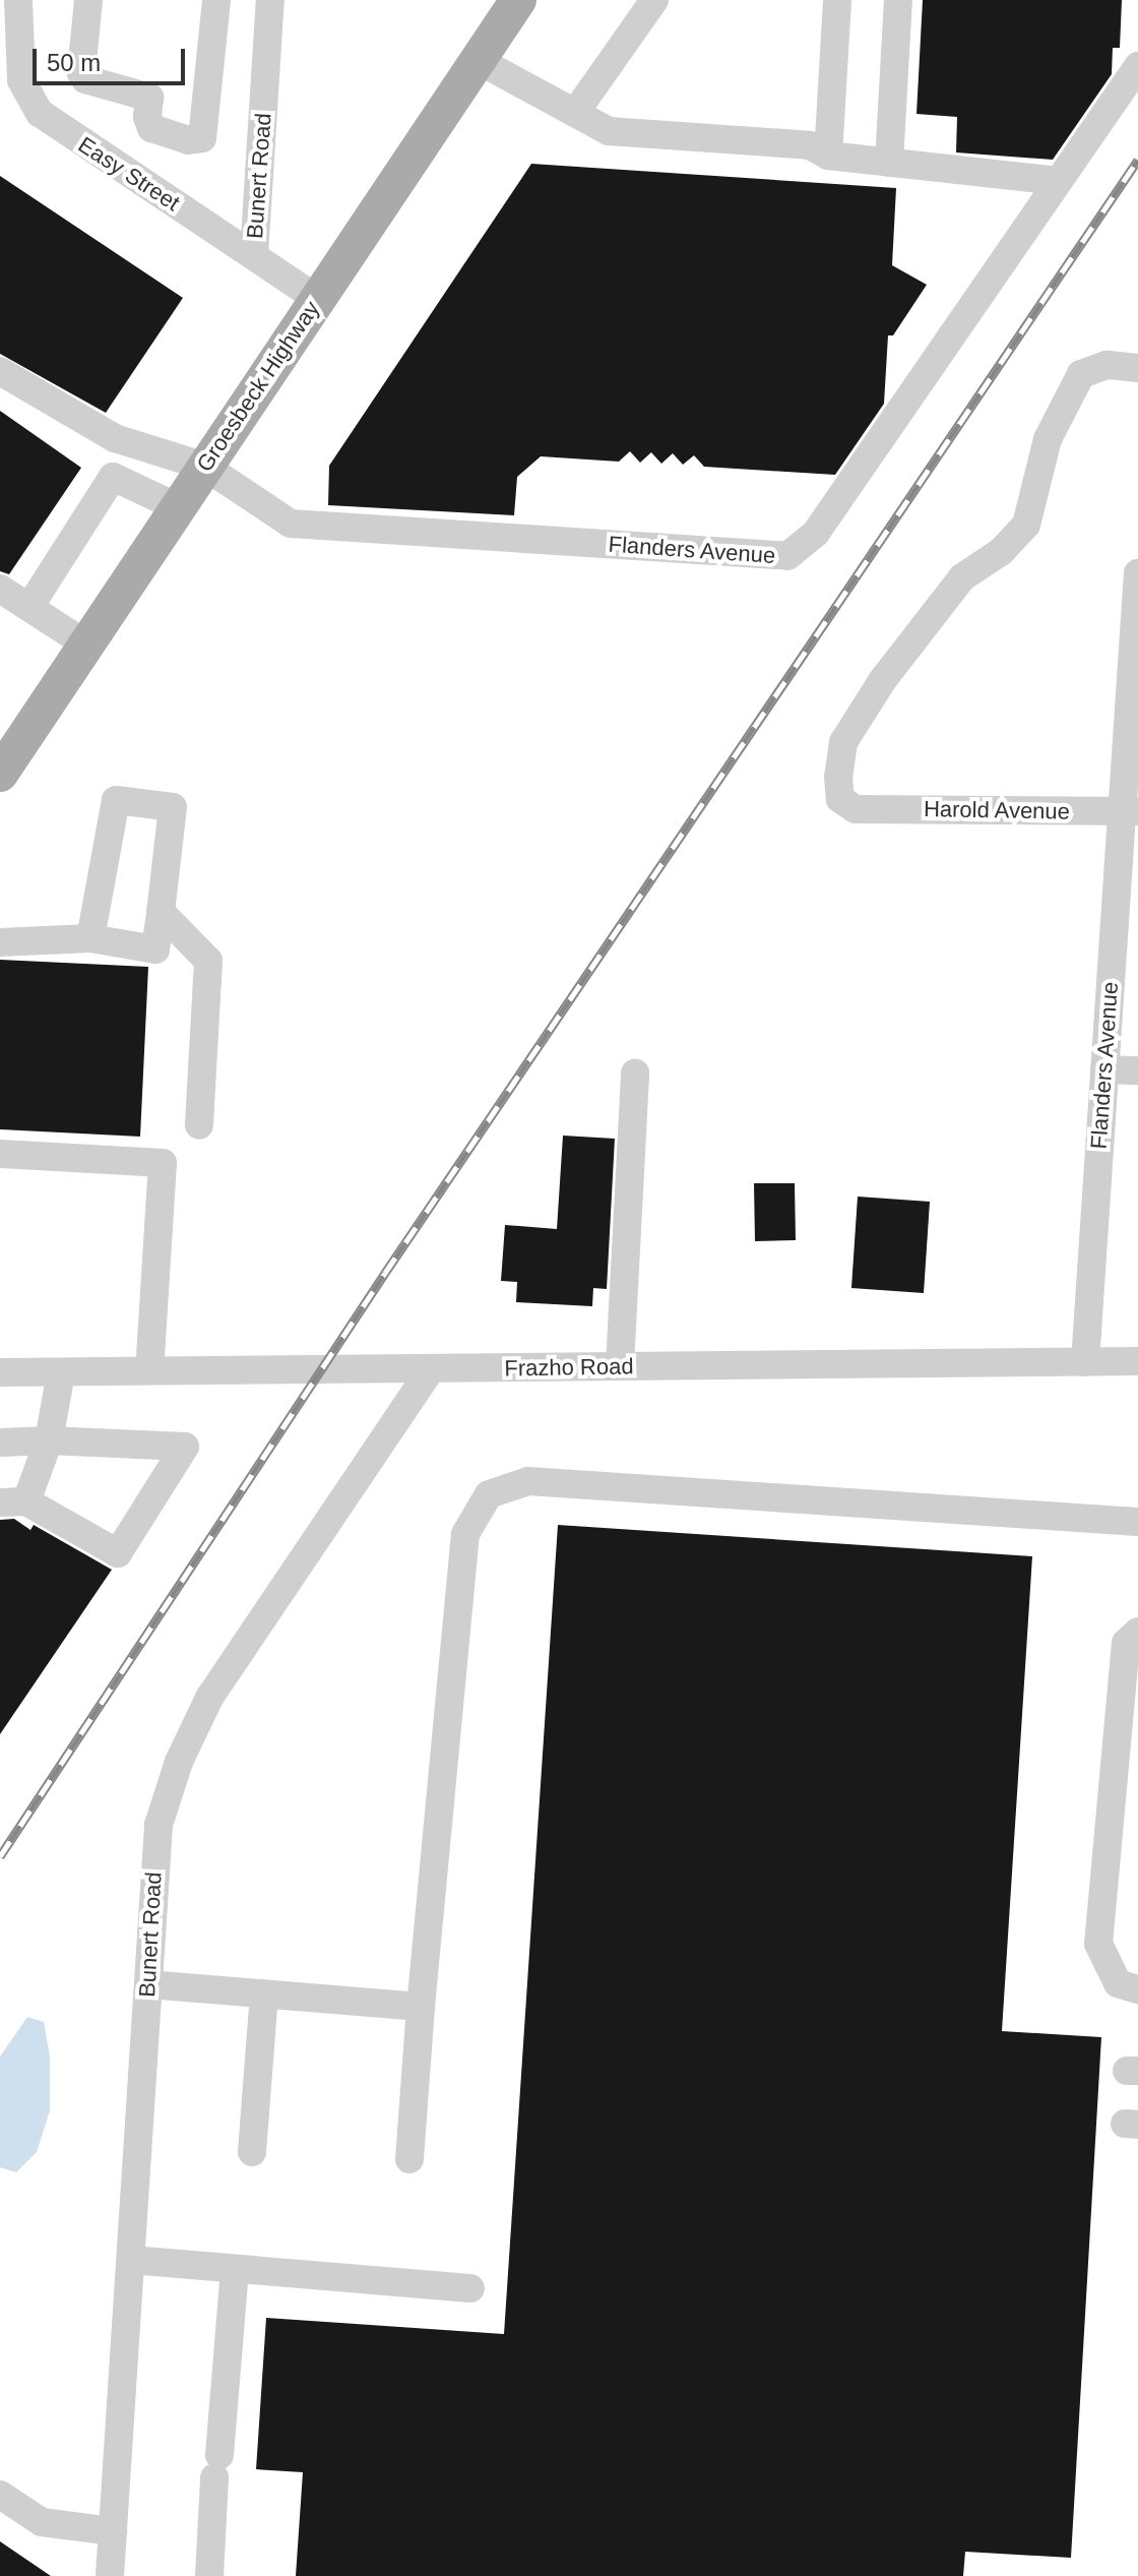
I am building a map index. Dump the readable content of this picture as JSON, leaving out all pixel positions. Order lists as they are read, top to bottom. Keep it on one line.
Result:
{"streets":{"main road":["Groesbeck Highway"],"street":["Easy Street","Bunert Road","Flanders Avenue","Harold Avenue","Frazho Road"]},"crossings":[["Easy Street","Bunert Road"],["Easy Street","Groesbeck Highway"],["Bunert Road","Frazho Road"],["Groesbeck Highway","Flanders Avenue"],["Flanders Avenue","Harold Avenue"],["Flanders Avenue","Frazho Road"]],"scale_bar":"50 m"}
